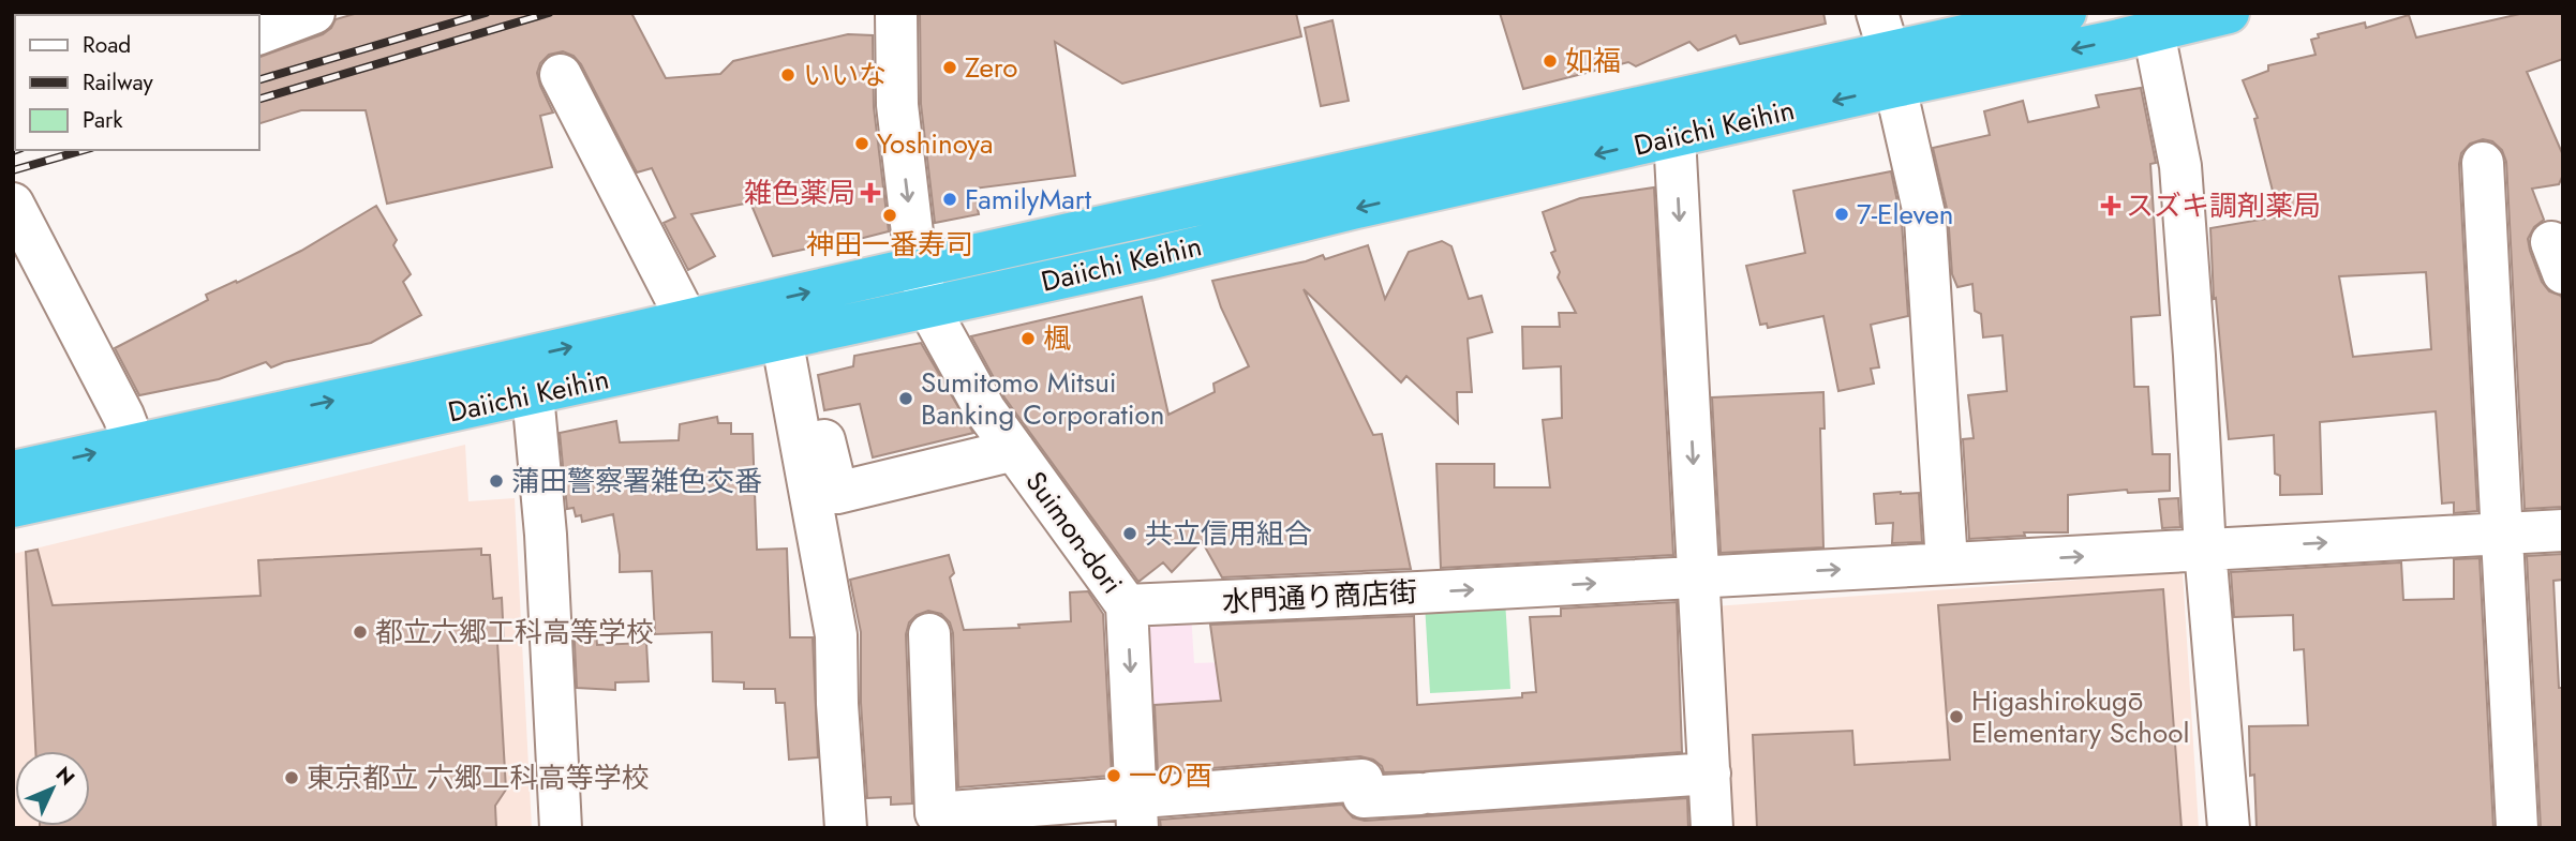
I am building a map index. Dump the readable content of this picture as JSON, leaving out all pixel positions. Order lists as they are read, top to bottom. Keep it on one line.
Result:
{"streets":{"highway":["Daiichi Keihin"],"street":["Suimon-dori","水門通り商店街"]},"crossings":[["Daiichi Keihin","Suimon-dori"],["Suimon-dori","水門通り商店街"]],"places":{"other":["如福","Zero","いいな","Yoshinoya","FamilyMart","7-Eleven","神田一番寿司","楓","Sumitomo Mitsui Banking Corporation","蒲田警察署雑色交番","共立信用組合","都立六郷工科高等学校","Higashirokugō Elementary School","一の酉","東京都立 六郷工科高等学校"],"health":["雑色薬局","スズキ調剤薬局"]},"legend":["Road","Railway","Park"],"north":"top right"}
